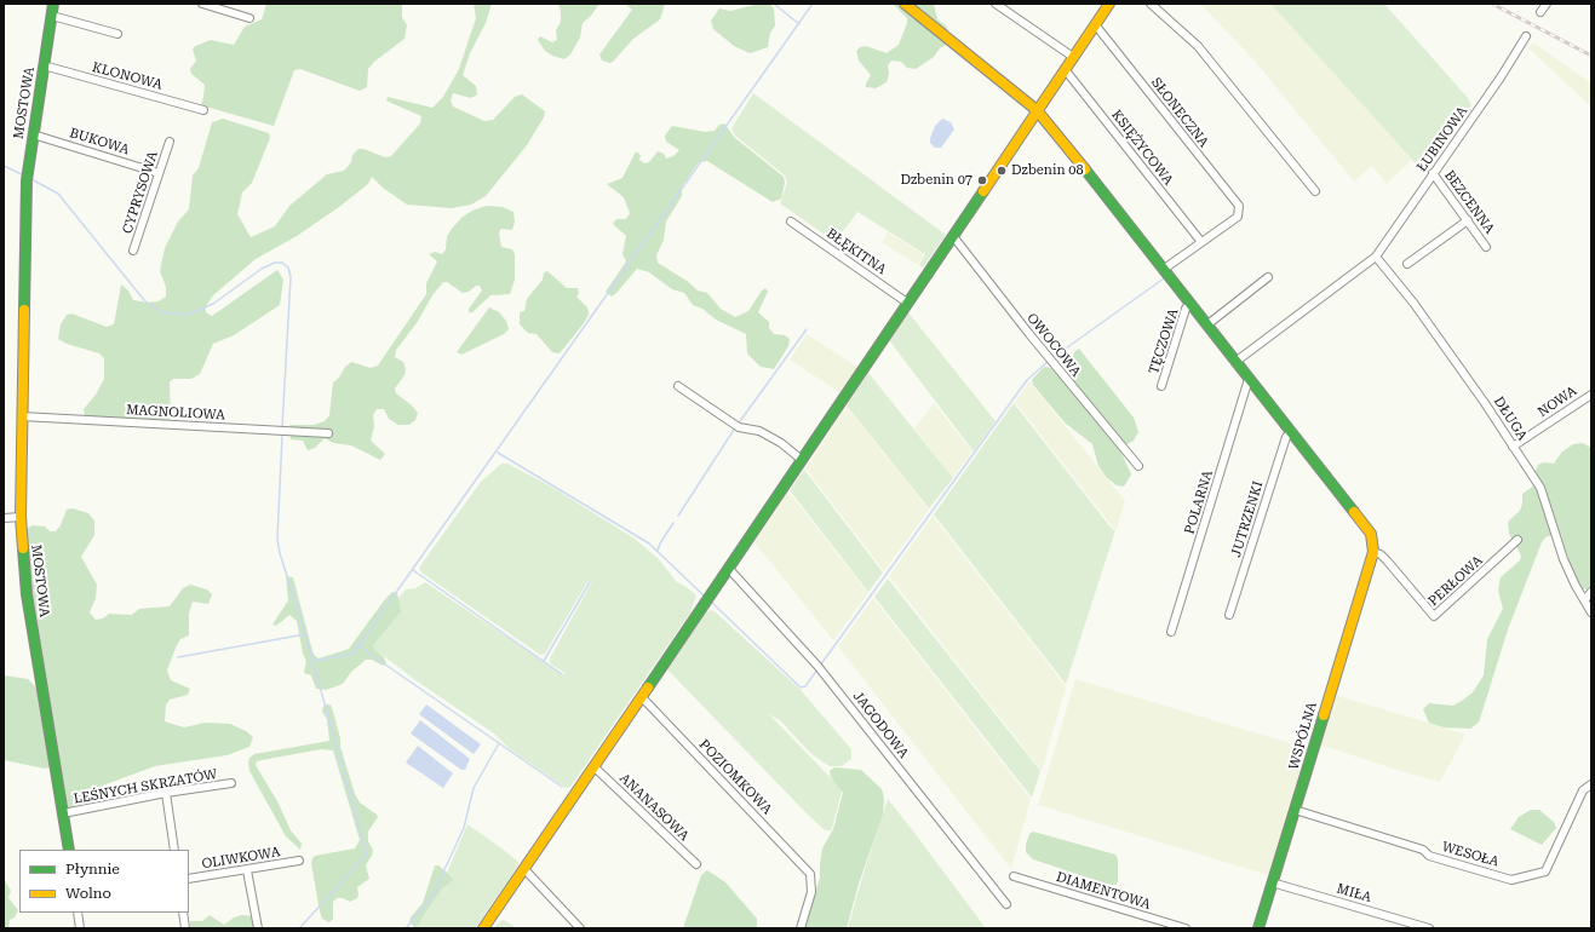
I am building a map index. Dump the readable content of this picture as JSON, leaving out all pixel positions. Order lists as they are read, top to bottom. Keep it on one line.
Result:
{"streets":{"street":["KLONOWA","MOSTOWA","SŁONECZNA","ŁUBINOWA","BUKOWA","KSIĘŻYCOWA","CYPRYSOWA","BEZCENNA","BŁĘKITNA","TĘCZOWA","OWOCOWA","NOWA","MAGNOLIOWA","DŁUGA","POLARNA","JUTRZENKI","PERŁOWA","JAGODOWA","WSPÓLNA","POZIOMKOWA","LEŚNYCH SKRZATÓW","ANANASOWA","WESOŁA","OLIWKOWA","DIAMENTOWA","MIŁA"]},"crossings":[["KLONOWA","MOSTOWA"],["MOSTOWA","BUKOWA"],["MOSTOWA","MAGNOLIOWA"],["MOSTOWA","LEŚNYCH SKRZATÓW"],["SŁONECZNA","KSIĘŻYCOWA"],["ŁUBINOWA","BEZCENNA"],["ŁUBINOWA","DŁUGA"],["BUKOWA","CYPRYSOWA"],["NOWA","DŁUGA"],["PERŁOWA","WSPÓLNA"],["WSPÓLNA","WESOŁA"],["WSPÓLNA","MIŁA"]],"places":["Dzbenin 08","Dzbenin 07"],"legend":["Płynnie","Wolno"]}
